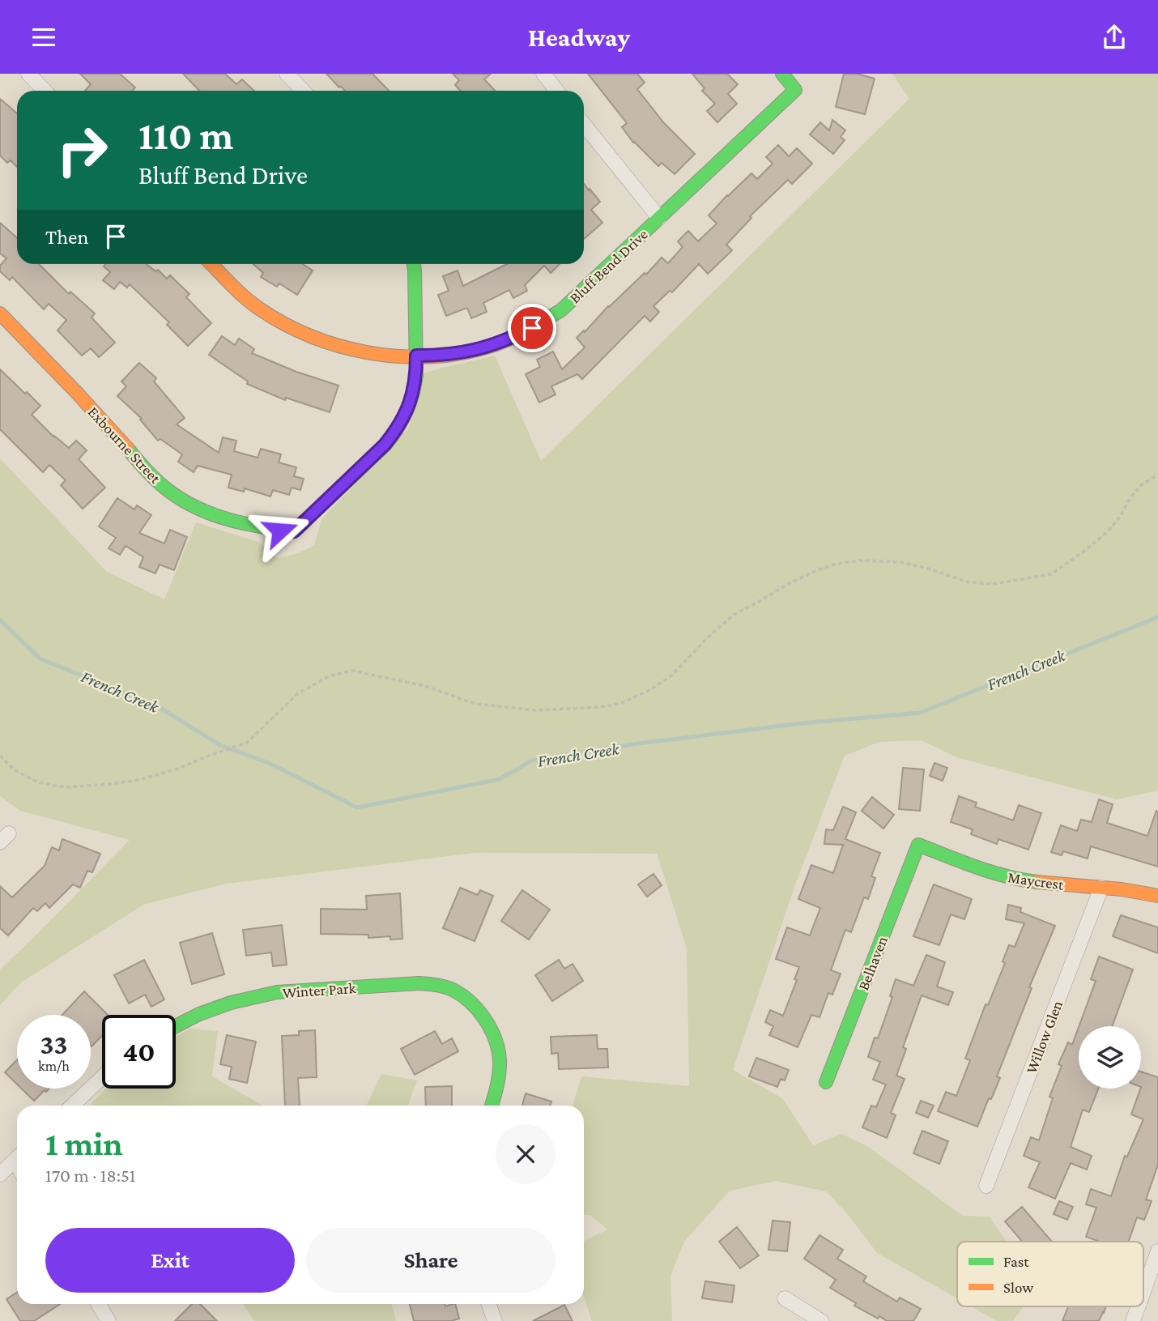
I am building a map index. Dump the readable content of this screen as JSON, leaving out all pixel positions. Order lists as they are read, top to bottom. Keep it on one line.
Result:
{"streets":{"street":["Bluff Bend Drive","Exbourne Street","Maycrest","Belhaven","Winter Park","Willow Glen"]},"crossings":[["Bluff Bend Drive","Exbourne Street"],["Maycrest","Belhaven"],["Maycrest","Willow Glen"]],"water":["French Creek"],"legend":["Fast","Slow"],"page":{"header":"Headway","turn":["110 m","Bluff Bend Drive"],"then":"Then","speed":"33 km/h","limit":"40","heading":["1 min","170 m · 18:51"],"buttons":["Exit","Share"]}}
